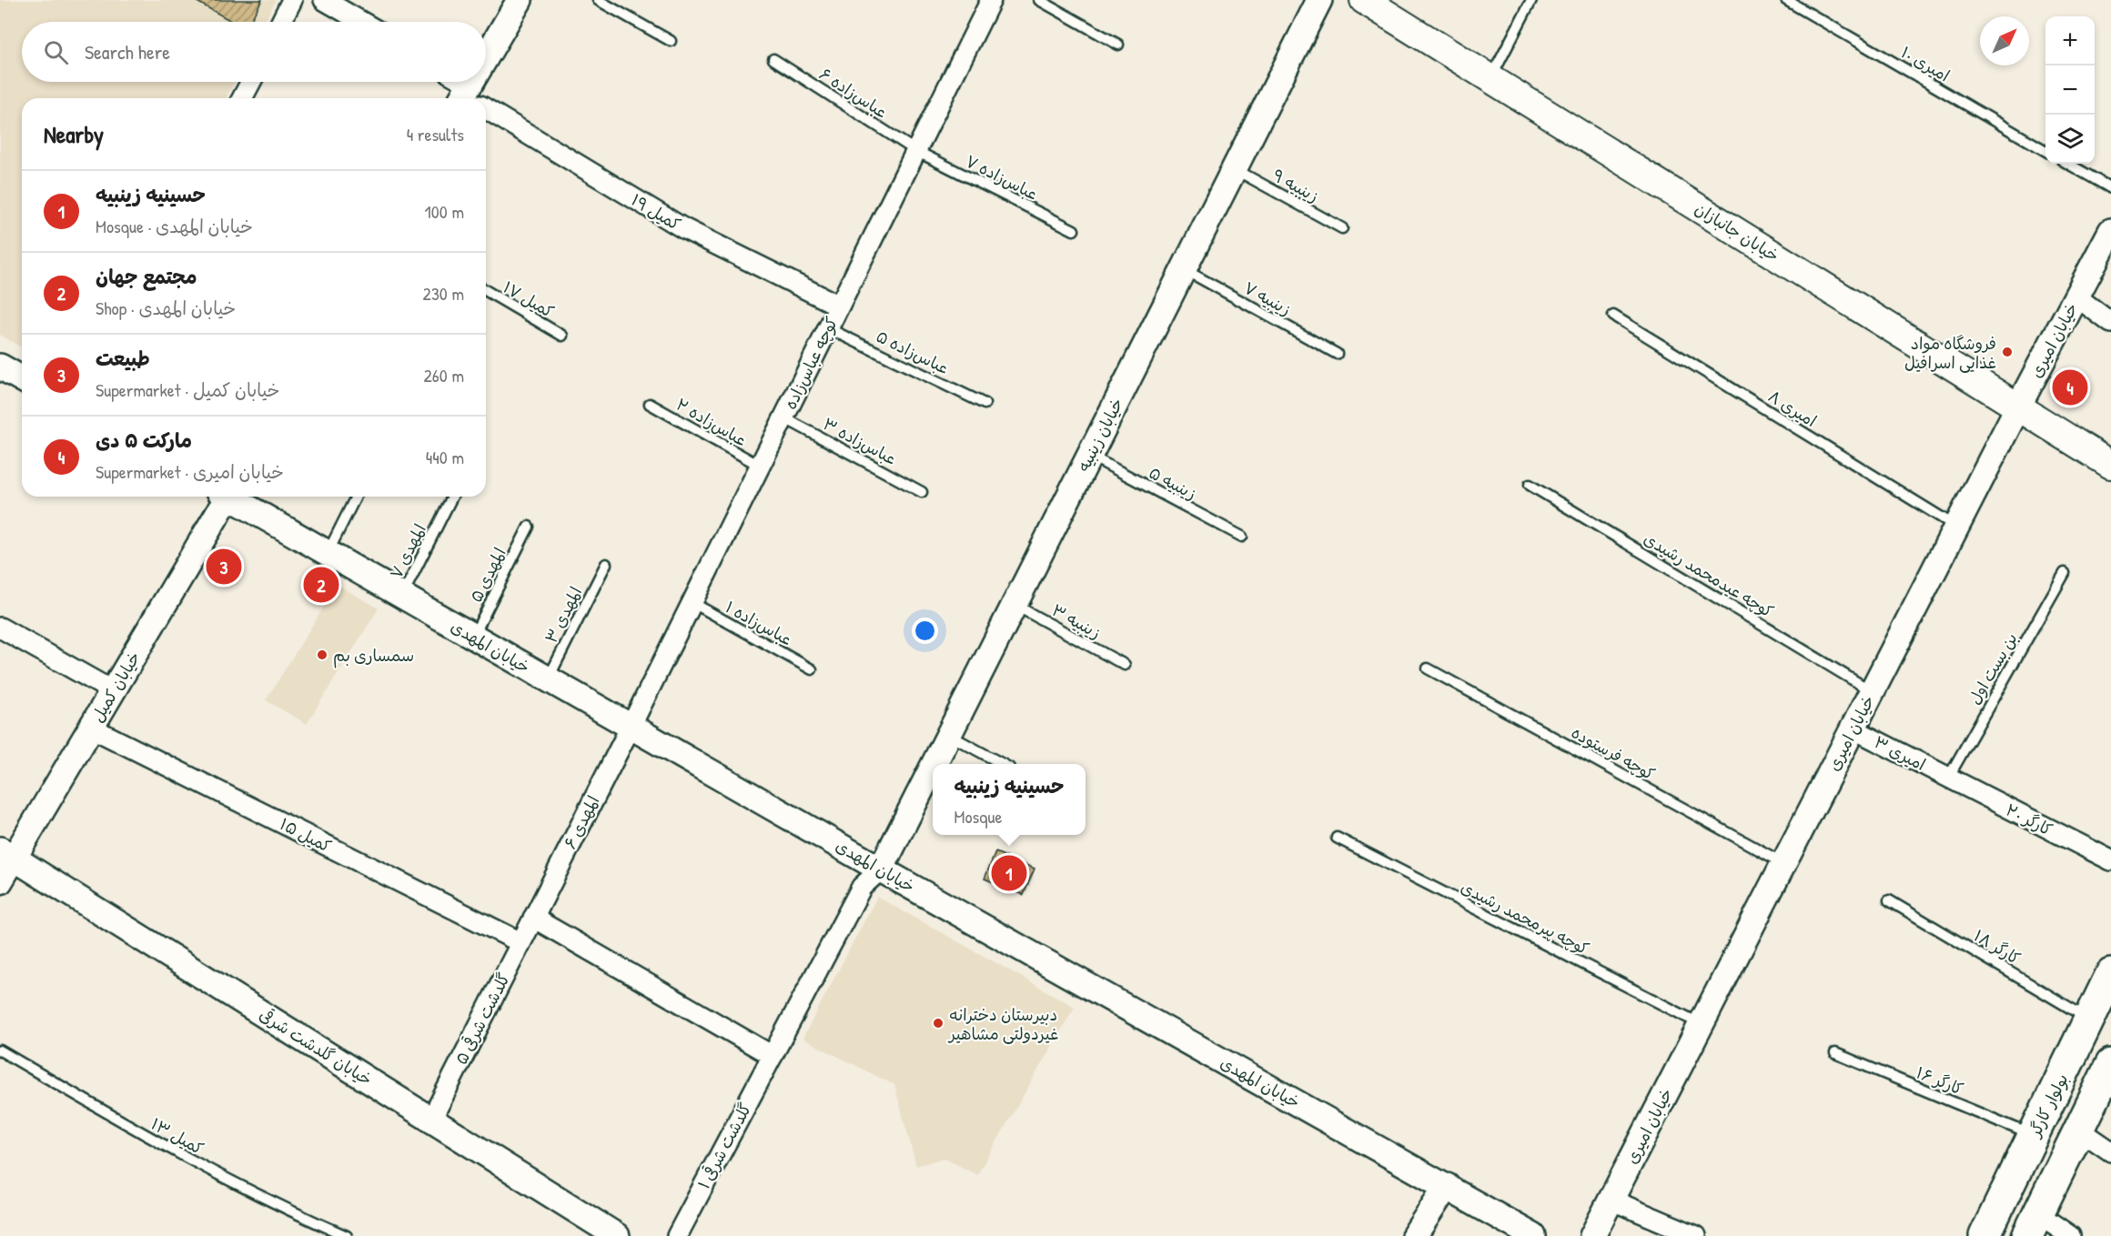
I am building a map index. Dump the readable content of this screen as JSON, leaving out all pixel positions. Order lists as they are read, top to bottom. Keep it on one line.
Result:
{"streets":{"main road":["خیابان جانبازان","بولوار کارگر"],"street":["کمیل ۱۹","خیابان امیری","کوچه عباس‌زاده","خیابان زینبیه","خیابان المهدی","خیابان کمیل","امیری ۳","کارگر ۲۰","المهدی ۶","کمیل ۱۵","گلدشت شرقی ۵","خیابان گلدشت شرقی","گلدشت شرقی ۱"],"lane":["امیری ۱۰","عباس‌زاده ۶","عباس‌زاده ۷","زینبیه ۹","زینبیه ۷","کمیل ۱۷","عباس‌زاده ۵","امیری ۸","عباس‌زاده ۲","عباس‌زاده ۳","زینبیه ۵","المهدی ۷","المهدی ۵","کوچه عیدمحمد رشیدی","المهدی ۳","زینبیه ۳","عباس‌زاده ۱","بن بست اول","کوچه فرستوده","کوچه پیرمحمد رشیدی","کارگر ۱۸","کارگر ۱۶","کمیل ۱۳"]},"crossings":[["عباس‌زاده ۶","عباس‌زاده ۷"],["عباس‌زاده ۶","کوچه عباس‌زاده"],["عباس‌زاده ۷","کوچه عباس‌زاده"],["زینبیه ۹","خیابان زینبیه"],["کمیل ۱۹","کوچه عباس‌زاده"],["خیابان جانبازان","خیابان امیری"],["زینبیه ۷","خیابان زینبیه"],["خیابان امیری","امیری ۸"],["خیابان امیری","کوچه عیدمحمد رشیدی"],["خیابان امیری","کوچه فرستوده"],["خیابان امیری","امیری ۳"],["خیابان امیری","کوچه پیرمحمد رشیدی"],["عباس‌زاده ۵","کوچه عباس‌زاده"],["کوچه عباس‌زاده","عباس‌زاده ۲"],["کوچه عباس‌زاده","عباس‌زاده ۳"],["کوچه عباس‌زاده","عباس‌زاده ۱"],["کوچه عباس‌زاده","خیابان المهدی"],["کوچه عباس‌زاده","المهدی ۶"],["خیابان زینبیه","زینبیه ۵"],["خیابان زینبیه","زینبیه ۳"],["خیابان زینبیه","خیابان المهدی"],["خیابان زینبیه","گلدشت شرقی ۱"],["المهدی ۷","خیابان المهدی"],["المهدی ۵","خیابان المهدی"],["المهدی ۳","خیابان المهدی"],["خیابان المهدی","المهدی ۶"],["خیابان المهدی","گلدشت شرقی ۱"],["بن بست اول","امیری ۳"],["بن بست اول","کارگر ۲۰"],["خیابان کمیل","کمیل ۱۵"],["خیابان کمیل","خیابان گلدشت شرقی"],["امیری ۳","کارگر ۲۰"],["المهدی ۶","گلدشت شرقی ۵"],["کمیل ۱۵","گلدشت شرقی ۵"],["کارگر ۱۸","بولوار کارگر"],["گلدشت شرقی ۵","خیابان گلدشت شرقی"],["کارگر ۱۶","بولوار کارگر"]],"places":["فروشگاه مواد غذایی اسرافیل","سمساری بم","دبیرستان دخترانه غیردولتی مشاهیر"],"north":"top right","page":{"map_buttons":["+","−"],"search":"Search here","heading":["Nearby","4 results"],"list":[{"mark":"1","name":"حسینیه زینبیه","note":"Mosque · خیابان المهدی","value":"100 m"},{"mark":"2","name":"مجتمع جهان","note":"Shop · خیابان المهدی","value":"230 m"},{"mark":"3","name":"طبیعت","note":"Supermarket · خیابان کمیل","value":"260 m"},{"mark":"4","name":"مارکت ۵ دی","note":"Supermarket · خیابان امیری","value":"440 m"}],"pins":["4","3","2","1"],"popup":["حسینیه زینبیه","Mosque"]}}
